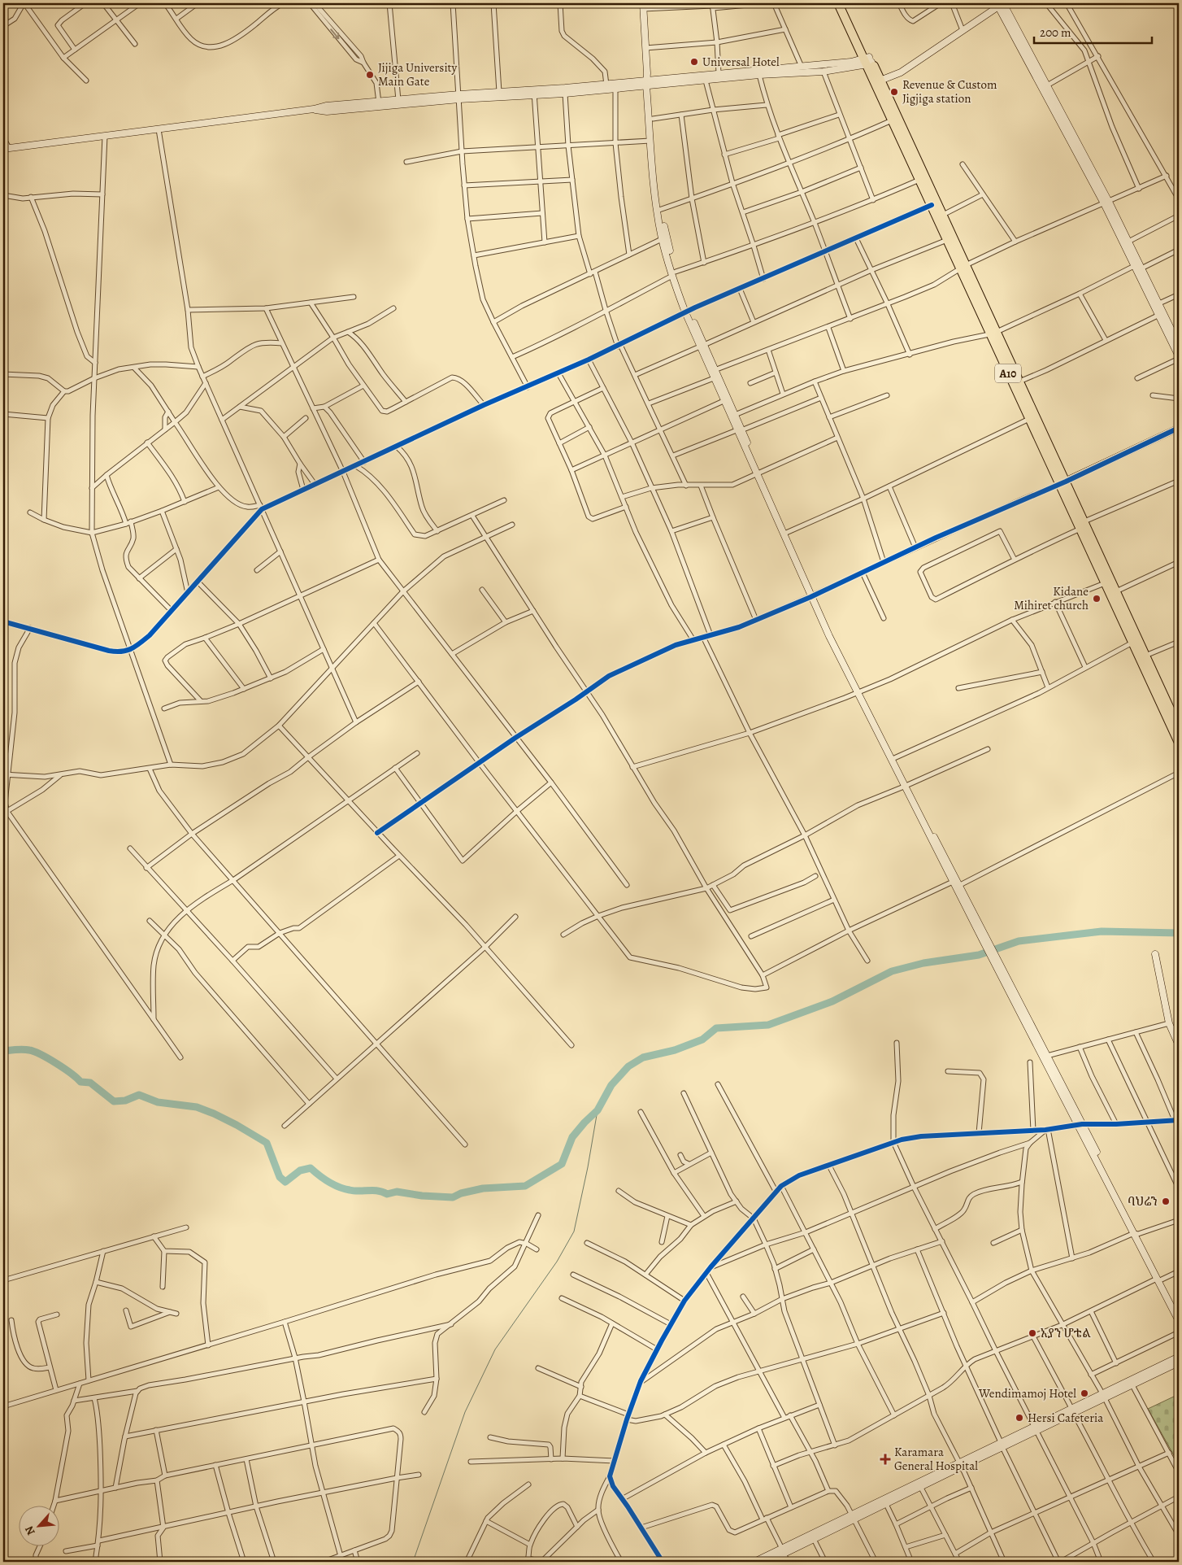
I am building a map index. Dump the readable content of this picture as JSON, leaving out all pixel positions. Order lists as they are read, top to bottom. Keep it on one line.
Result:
{"streets":{"highway":["A10"]},"places":{"other":["Universal Hotel","Jijiga University Main Gate","Revenue & Custom Jigjiga station","Kidane Mihiret church","ባህሬን","አያን ሆቴል","Wendimamoj Hotel","Hersi Cafeteria"],"health":["Karamara General Hospital"]},"scale_bar":"200 m","north":"bottom left"}
